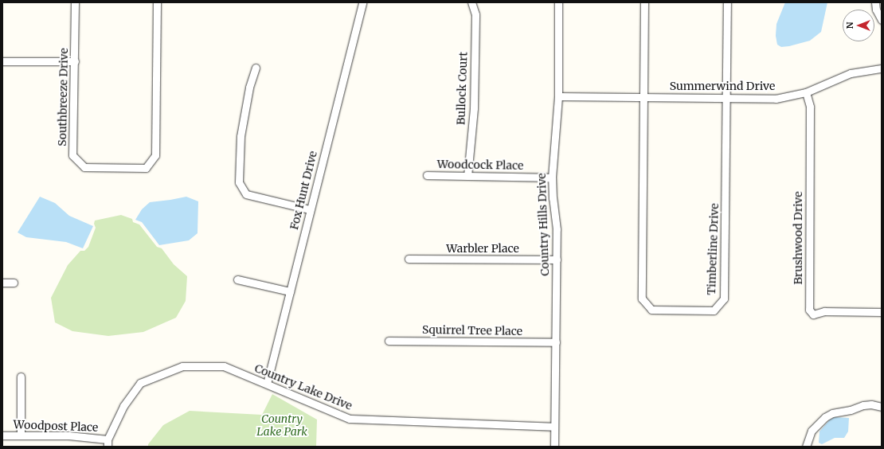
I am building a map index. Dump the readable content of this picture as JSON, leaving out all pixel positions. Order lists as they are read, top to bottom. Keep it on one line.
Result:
{"streets":{"street":["Summerwind Drive","Bullock Court","Southbreeze Drive","Woodcock Place","Fox Hunt Drive","Country Hills Drive","Brushwood Drive","Warbler Place","Timberline Drive","Squirrel Tree Place","Country Lake Drive","Woodpost Place"]},"crossings":[["Summerwind Drive","Country Hills Drive"],["Summerwind Drive","Brushwood Drive"],["Summerwind Drive","Timberline Drive"],["Bullock Court","Woodcock Place"],["Woodcock Place","Country Hills Drive"],["Fox Hunt Drive","Country Lake Drive"],["Country Hills Drive","Warbler Place"],["Country Hills Drive","Squirrel Tree Place"],["Country Hills Drive","Country Lake Drive"],["Country Lake Drive","Woodpost Place"]],"parks":["Country Lake Park"],"north":"left"}
